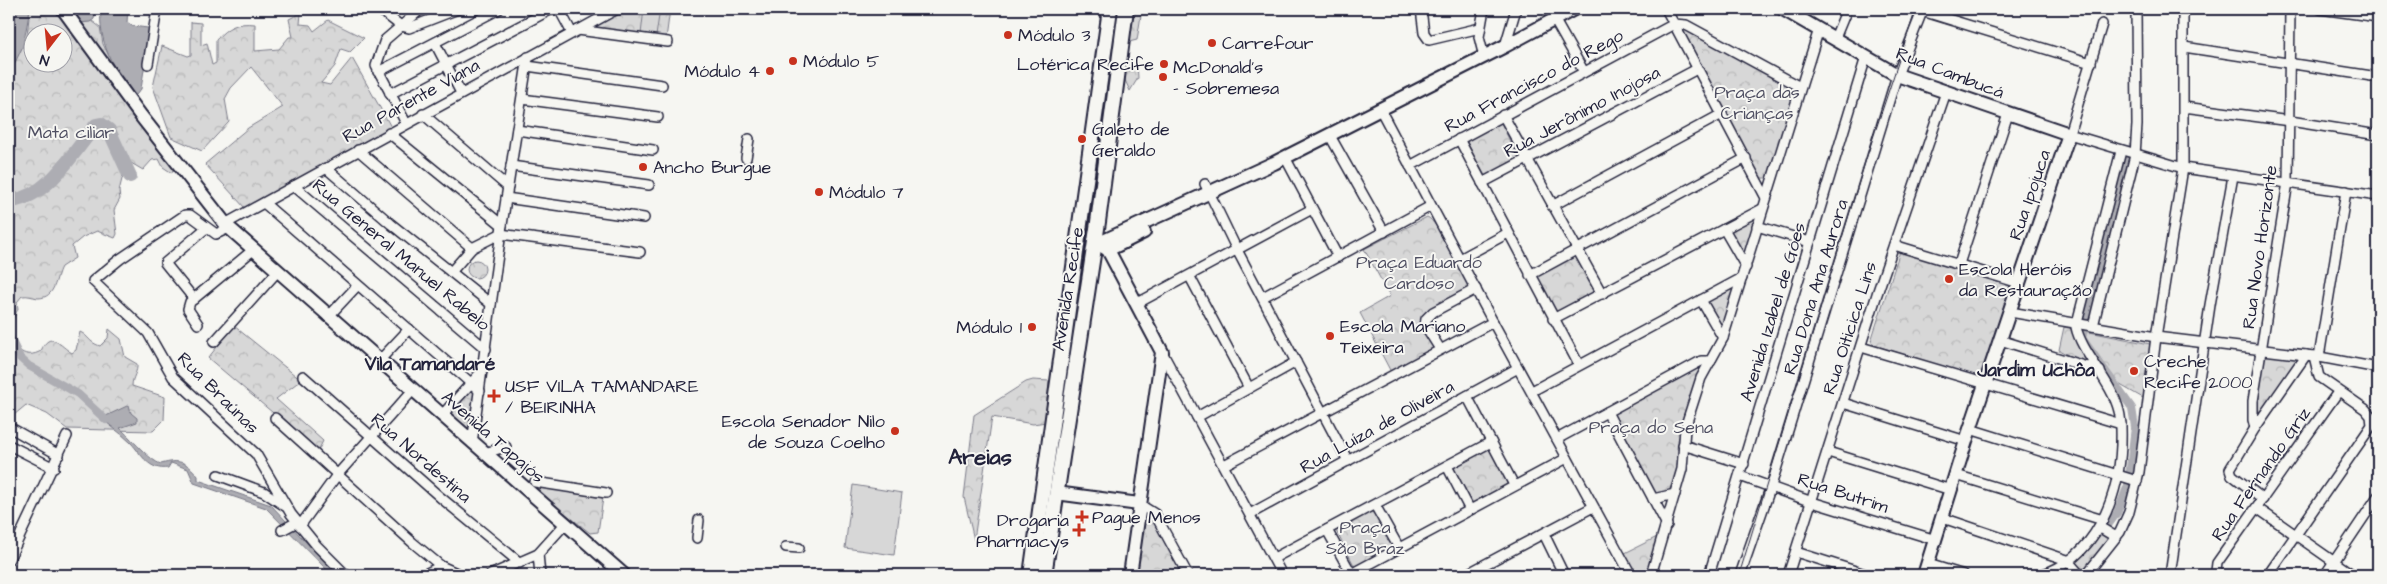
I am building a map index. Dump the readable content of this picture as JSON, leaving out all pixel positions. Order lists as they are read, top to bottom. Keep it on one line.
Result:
{"streets":{"main road":["Rua Cambucá","Rua Ipojuca","Avenida Recife","Avenida Tapajós"],"street":["Rua Francisco do Rego","Rua Parente Viana","Rua Jerônimo Inojosa","Rua Novo Horizonte","Rua General Manuel Rabelo","Rua Dona Ana Aurora","Avenida Izabel de Góes","Rua Oiticica Lins","Rua Braúnas","Rua Luíza de Oliveira","Rua Nordestina","Rua Fernando Griz","Rua Butrim"]},"crossings":[["Rua Cambucá","Rua Ipojuca"],["Rua Cambucá","Rua Dona Ana Aurora"],["Rua Cambucá","Avenida Izabel de Góes"],["Rua Cambucá","Rua Oiticica Lins"],["Rua Parente Viana","Rua General Manuel Rabelo"],["Rua Parente Viana","Avenida Tapajós"],["Rua Ipojuca","Rua Butrim"],["Rua Dona Ana Aurora","Rua Butrim"],["Avenida Izabel de Góes","Rua Butrim"],["Rua Oiticica Lins","Rua Butrim"]],"districts":["Vila Tamandaré","Jardim Uchôa","Areias"],"parks":["Praça das Crianças","Mata ciliar","Praça Eduardo Cardoso","Praça do Sena","Praça São Braz"],"places":{"other":["Módulo 3","Carrefour","Módulo 5","Lotérica Recife","Módulo 4","McDonald's - Sobremesa","Galeto de Geraldo","Ancho Burgue","Módulo 7","Escola Heróis da Restauração","Módulo 1","Escola Mariano Teixeira","Creche Recife 2000","Escola Senador Nilo de Souza Coelho"],"health":["USF VILA TAMANDARE / BEIRINHA","Pague Menos","Drogaria Pharmacys"]},"north":"bottom"}
